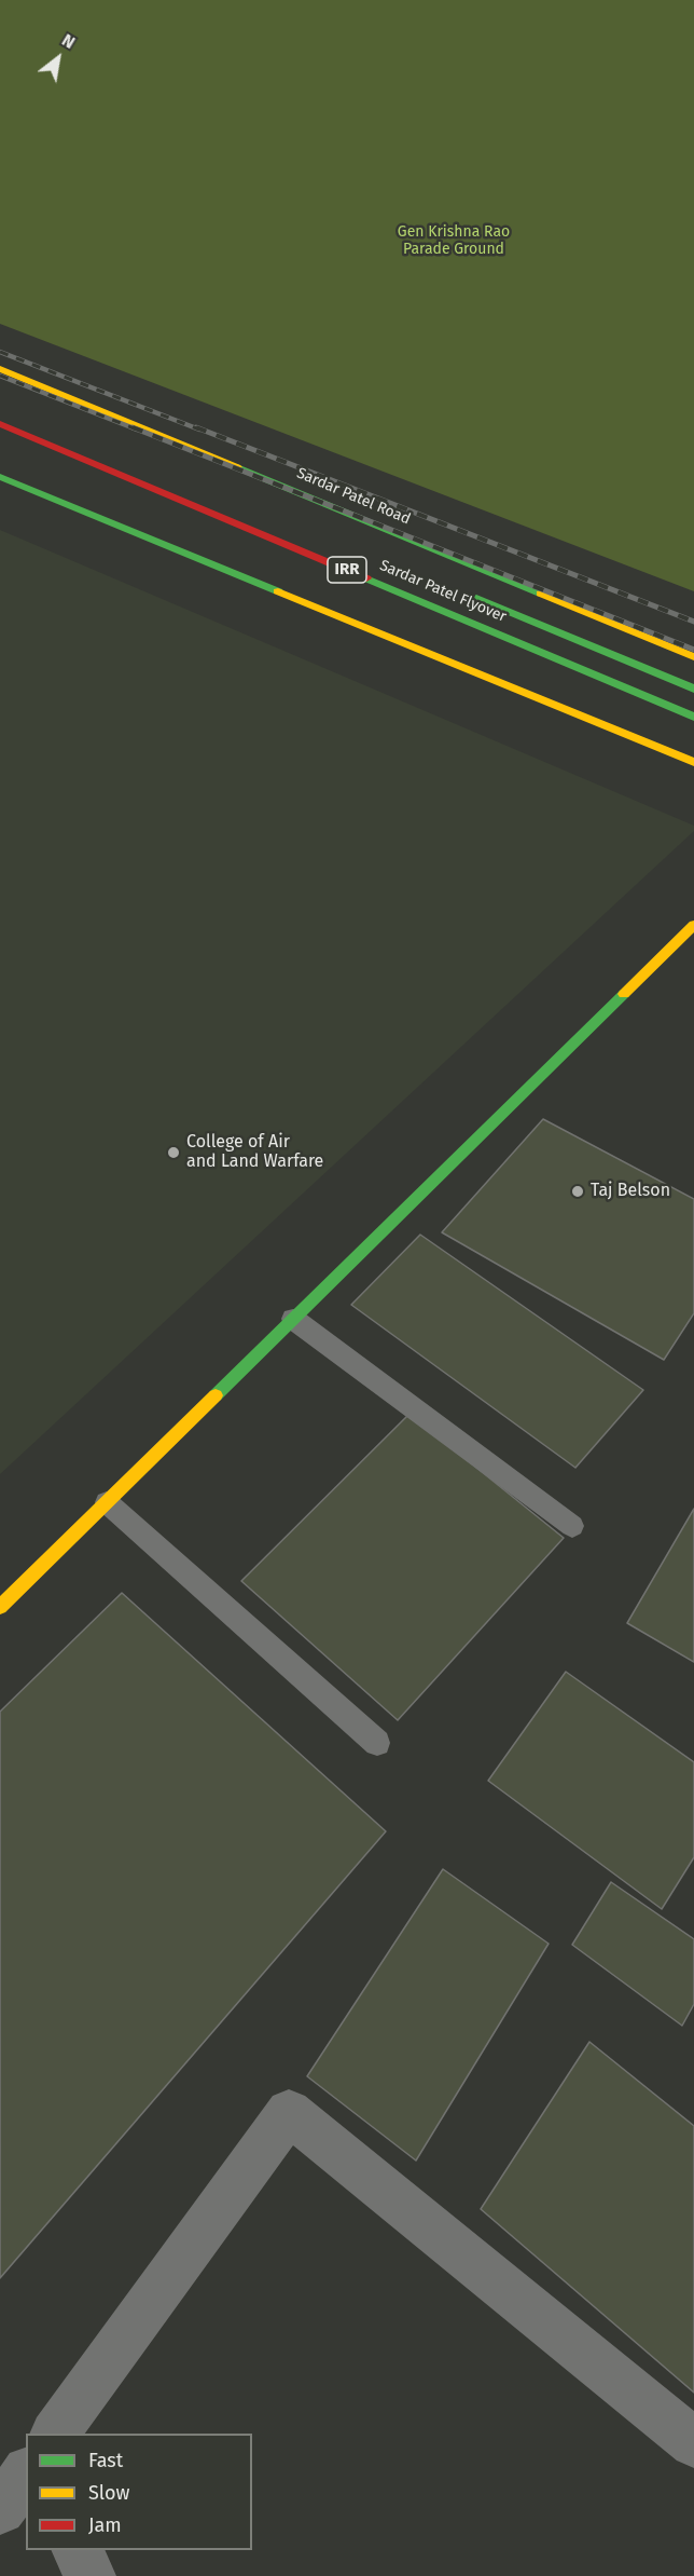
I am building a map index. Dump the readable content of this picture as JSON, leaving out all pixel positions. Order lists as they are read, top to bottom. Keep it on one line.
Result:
{"streets":{"main road":["Sardar Patel Road","IRR","Sardar Patel Flyover"]},"parks":["Gen Krishna Rao Parade Ground"],"places":["College of Air and Land Warfare","Taj Belson"],"legend":["Fast","Slow","Jam"],"north":"top right"}
